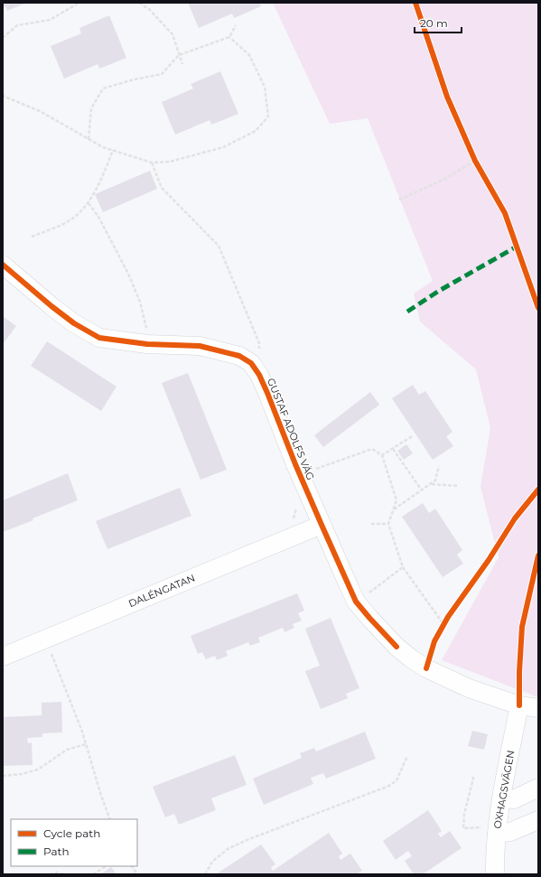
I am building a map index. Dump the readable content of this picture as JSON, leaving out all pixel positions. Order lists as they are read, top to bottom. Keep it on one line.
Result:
{"streets":{"street":["GUSTAF ADOLFS VÄG","DALÉNGATAN","OXHAGSVÄGEN"]},"crossings":[["GUSTAF ADOLFS VÄG","DALÉNGATAN"],["GUSTAF ADOLFS VÄG","OXHAGSVÄGEN"]],"legend":["Cycle path","Path"],"scale_bar":"20 m"}
